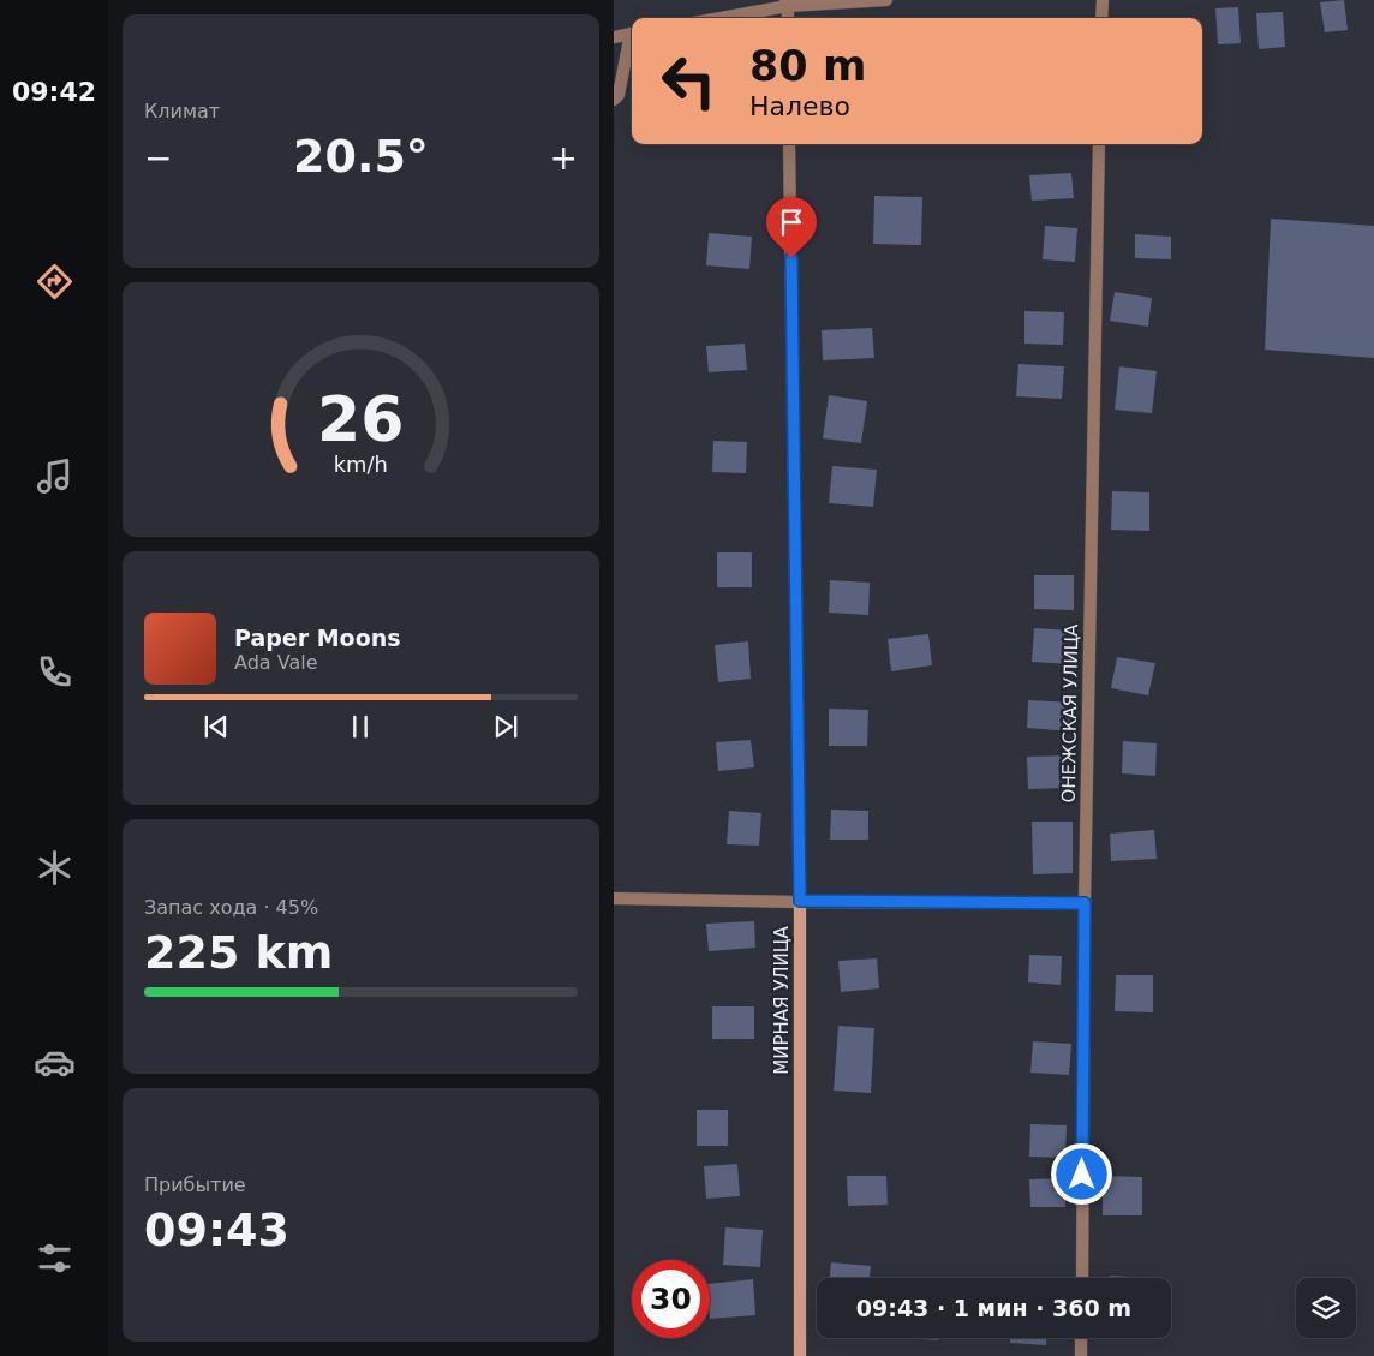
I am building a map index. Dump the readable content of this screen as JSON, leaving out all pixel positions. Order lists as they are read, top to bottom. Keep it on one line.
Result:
{"streets":{"main road":["МИРНАЯ УЛИЦА"],"street":["ОНЕЖСКАЯ УЛИЦА"]},"page":{"tabs":"09:42","tile":["Климат",["Запас хода · 45%","225 km"],["Прибытие","09:43"]],"turn":["80 m","Налево"],"heat":["−","20.5°","+"],"song":["Paper Moons","Ada Vale"],"limit":"30","trip":"09:43 · 1 мин · 360 m","gauge":["26","km/h"]}}
